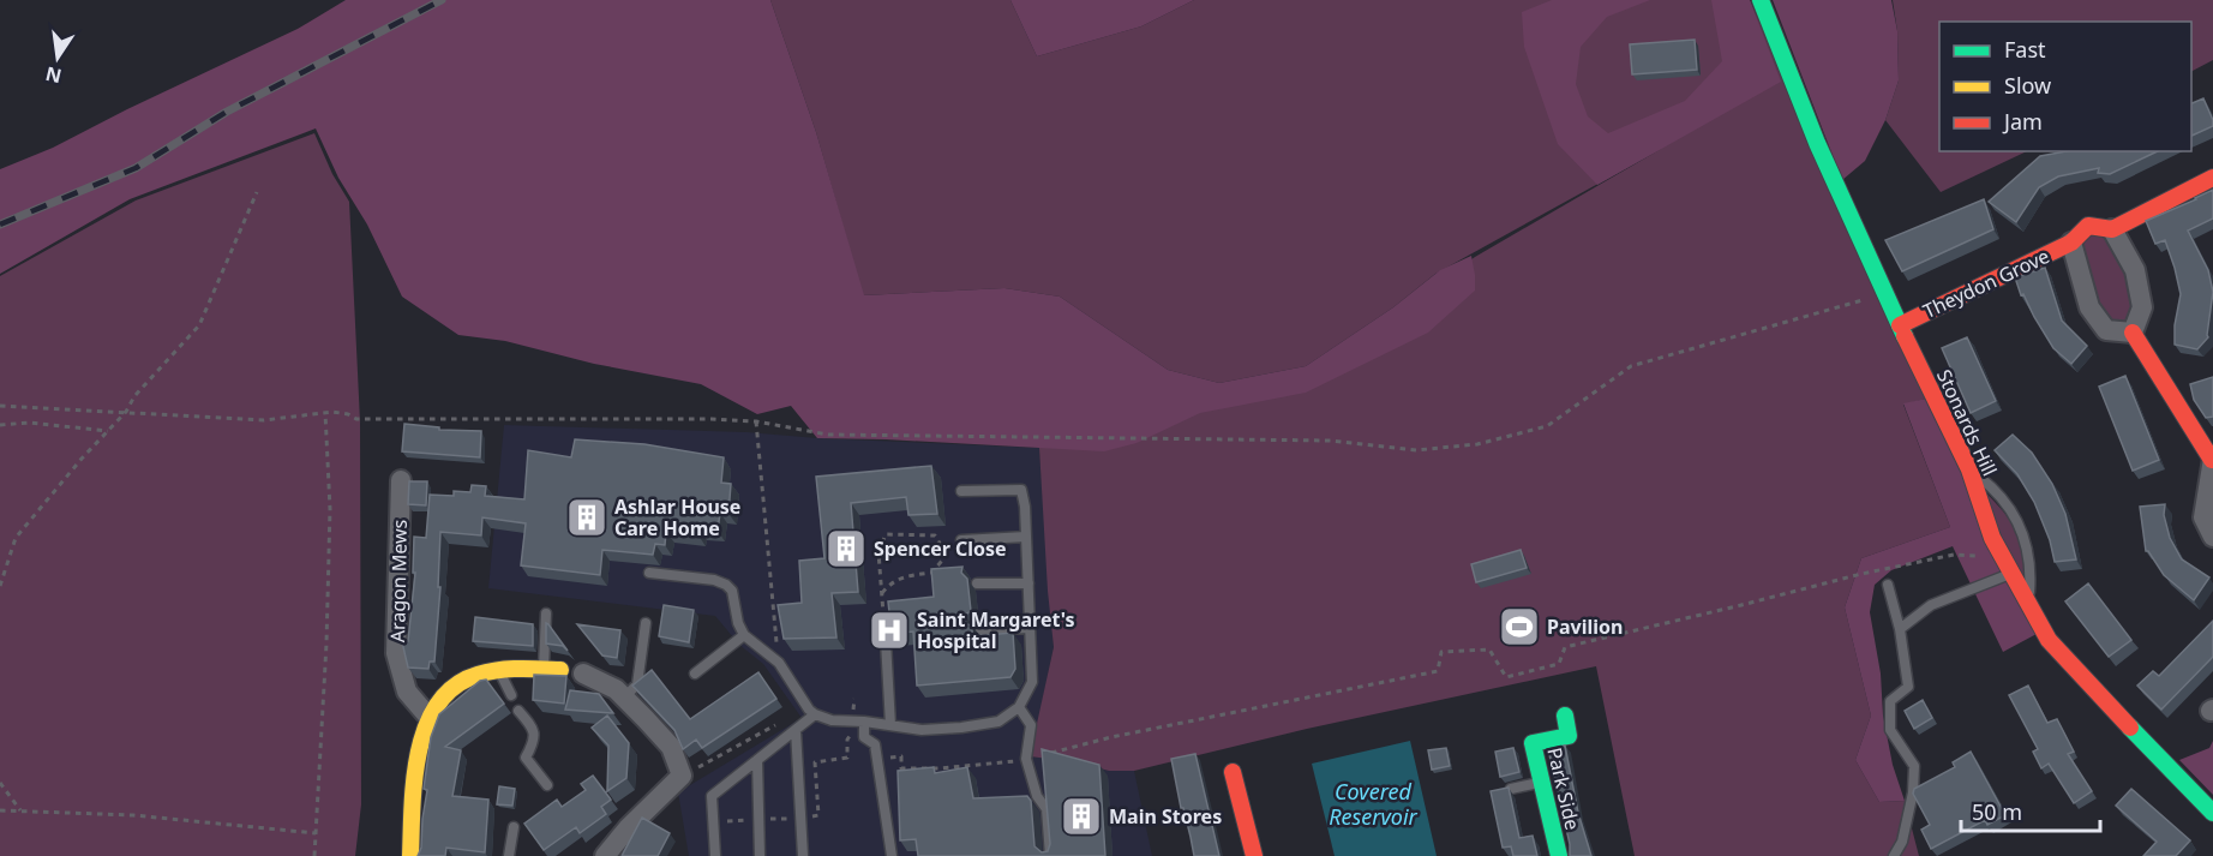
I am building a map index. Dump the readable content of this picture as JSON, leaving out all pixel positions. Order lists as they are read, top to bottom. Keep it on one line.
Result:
{"streets":{"street":["Theydon Grove","Stonards Hill","Aragon Mews","Park Side"]},"crossings":[["Theydon Grove","Stonards Hill"]],"water":["Covered Reservoir"],"places":{"building":["Ashlar House Care Home","Spencer Close","Main Stores"],"sports":["Pavilion"],"hospital":["Saint Margaret's Hospital"]},"legend":["Fast","Slow","Jam"],"scale_bar":"50 m","north":"bottom"}
